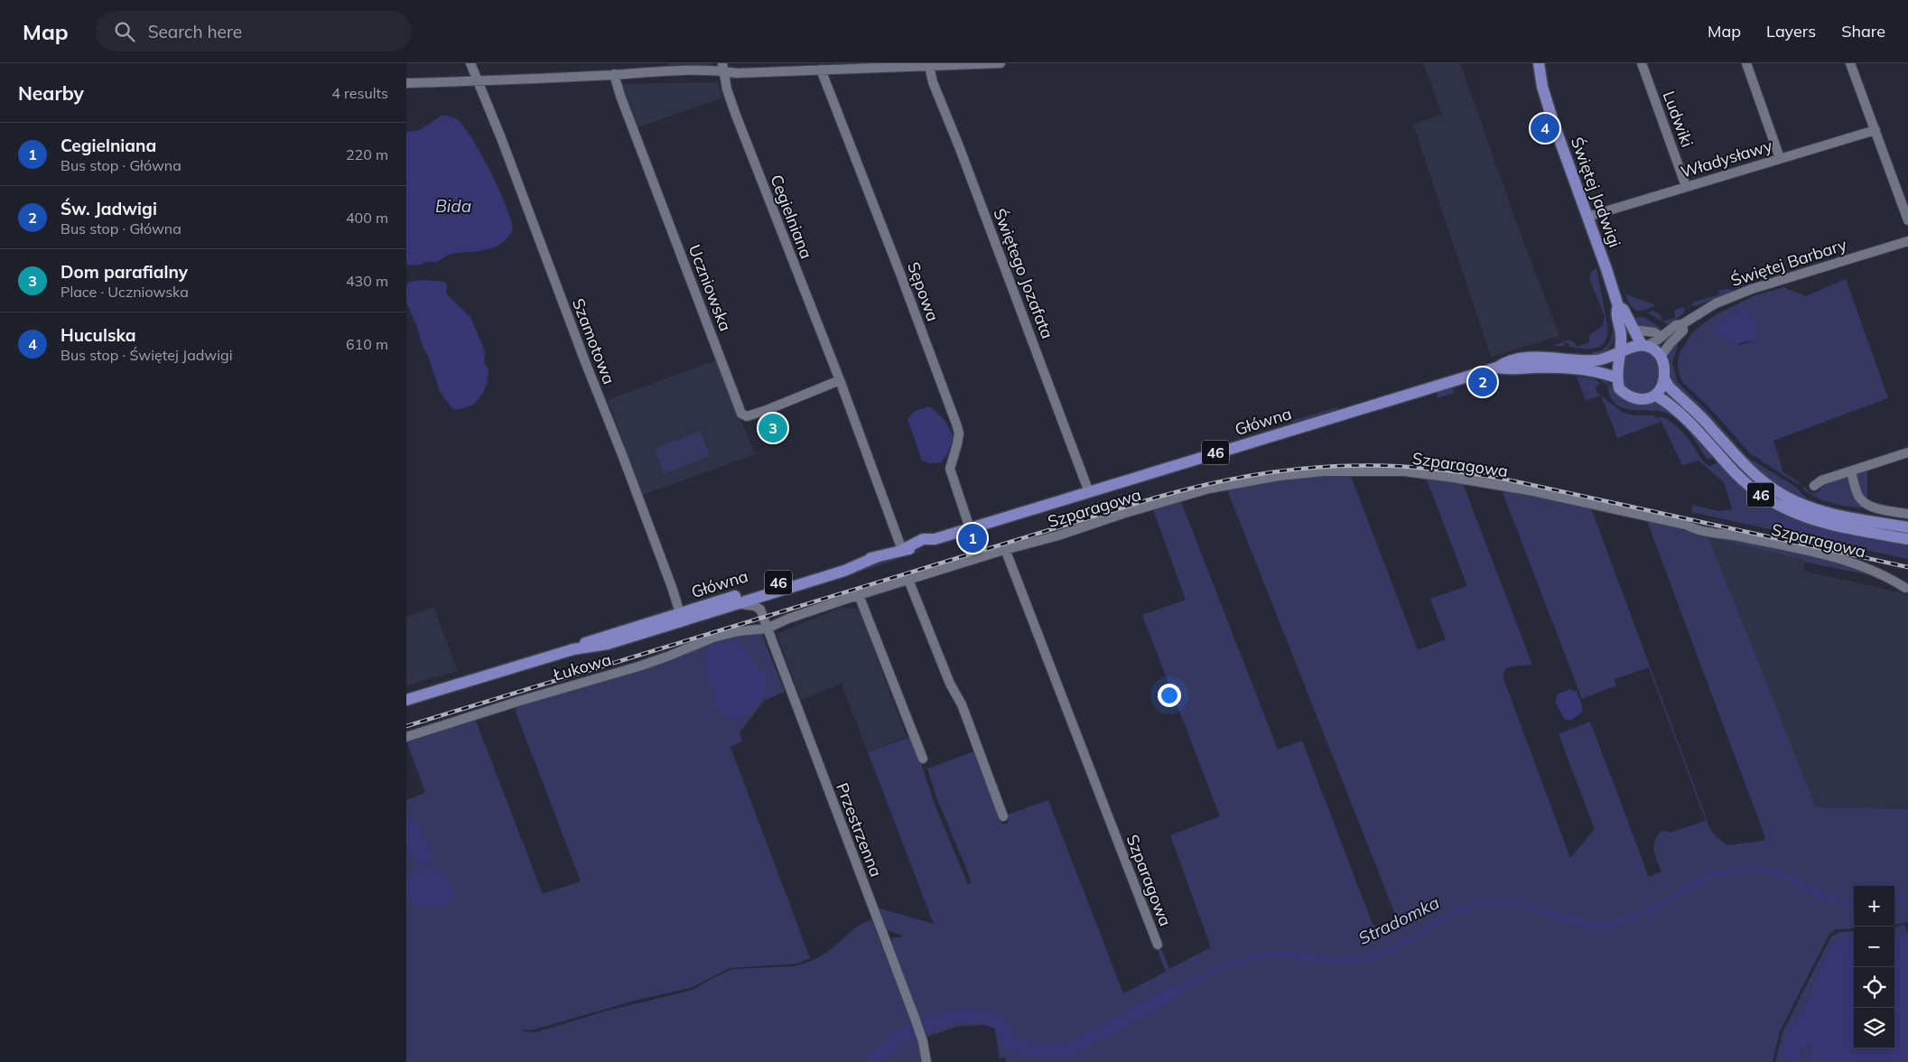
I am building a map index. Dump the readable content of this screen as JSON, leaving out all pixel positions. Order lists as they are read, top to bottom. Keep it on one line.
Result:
{"streets":{"main road":["Świętej Jadwigi","Główna","46"],"street":["Ludwiki","Władysławy","Cegielniana","Świętej Barbary","Świętego Jozafata","Uczniowska","Sępowa","Szamotowa","Szparagowa","Łukowa","Przestrzenna"]},"crossings":[["Ludwiki","Władysławy"],["Władysławy","Świętej Jadwigi"],["Świętej Jadwigi","Świętej Barbary"],["Świętej Jadwigi","Główna"],["Świętej Jadwigi","46"],["Cegielniana","Uczniowska"],["Cegielniana","Główna"],["Świętej Barbary","Główna"],["Świętej Barbary","46"],["Świętego Jozafata","Główna"],["Sępowa","Główna"],["Szamotowa","Główna"],["Główna","46"],["Szparagowa","Łukowa"],["Szparagowa","Przestrzenna"],["Łukowa","Przestrzenna"]],"water":["Bida","Stradomka"],"page":{"header":"Map","search":"Search here","nav":["Map","Layers","Share"],"heading":["Nearby","4 results"],"pins":["4","2","3","1"],"list":[{"mark":"1","name":"Cegielniana","note":"Bus stop · Główna","value":"220 m"},{"mark":"2","name":"Św. Jadwigi","note":"Bus stop · Główna","value":"400 m"},{"mark":"3","name":"Dom parafialny","note":"Place · Uczniowska","value":"430 m"},{"mark":"4","name":"Huculska","note":"Bus stop · Świętej Jadwigi","value":"610 m"}],"map_buttons":["+","−"]}}
